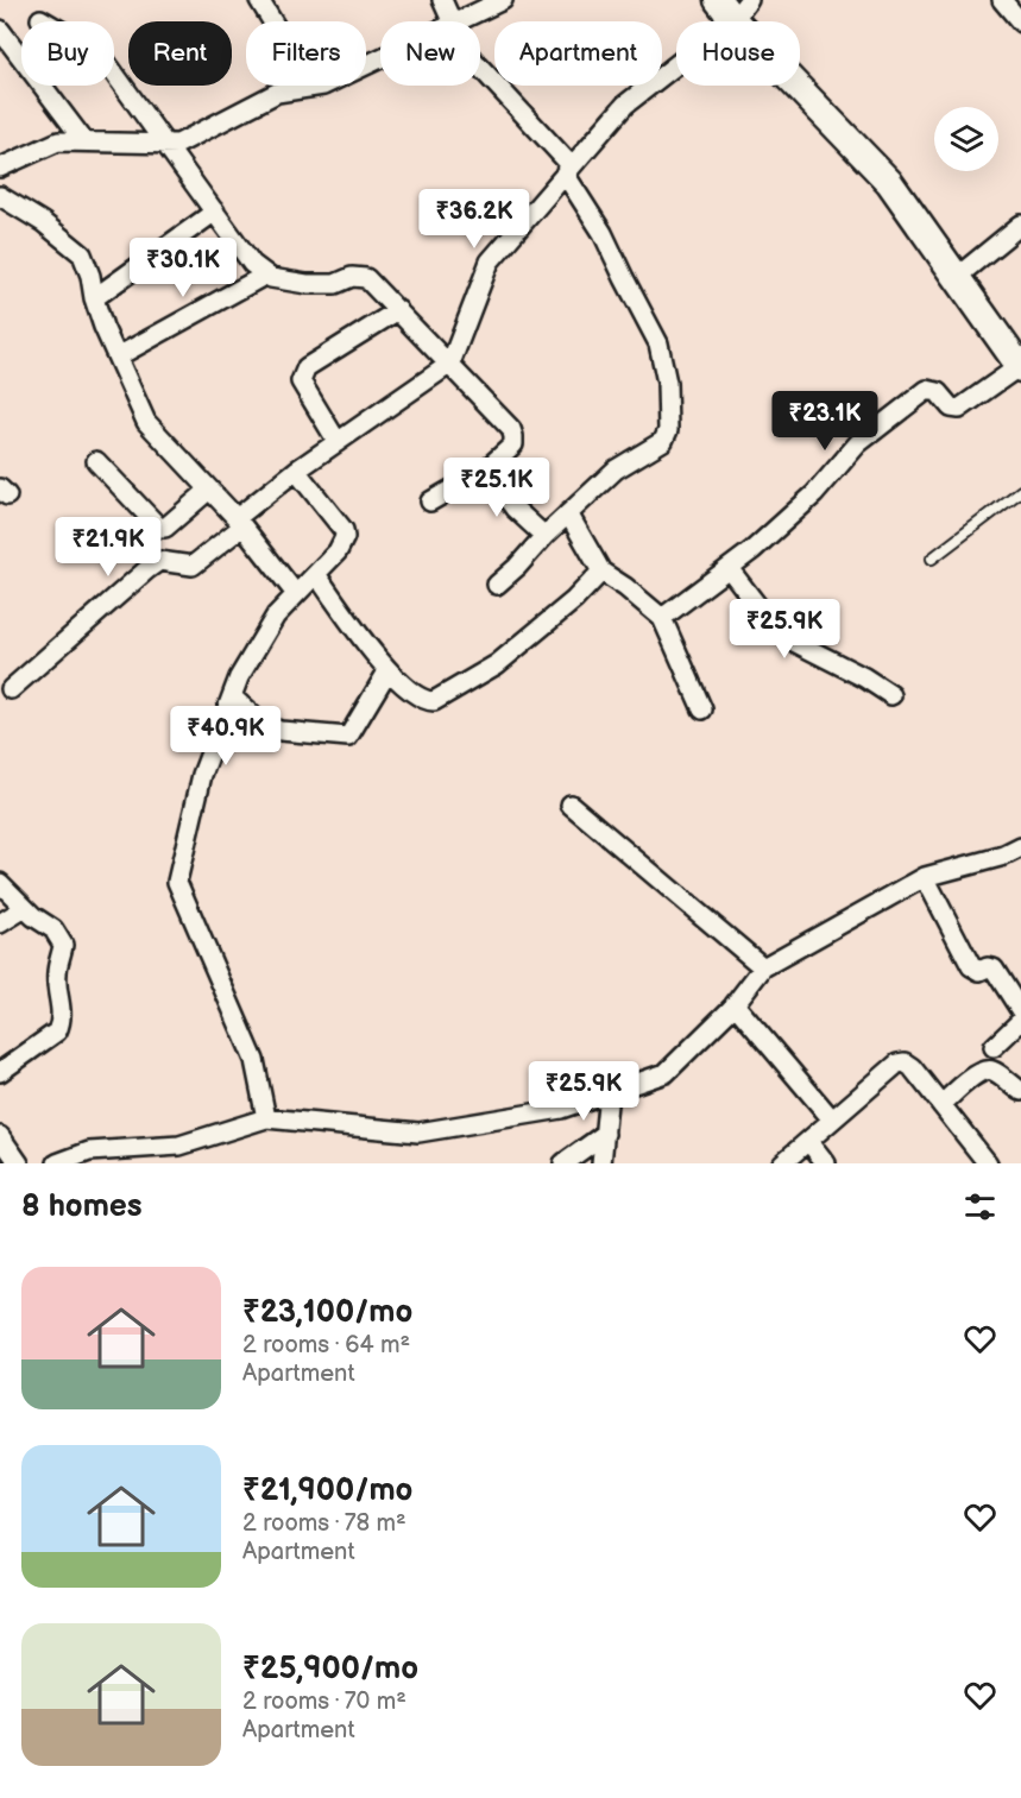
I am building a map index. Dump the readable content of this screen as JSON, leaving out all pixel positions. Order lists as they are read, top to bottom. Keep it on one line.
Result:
{"page":{"chip":["Buy","Rent","Filters","New","Apartment","House"],"price":["₹36.2K","₹30.1K","₹23.1K","₹25.1K","₹21.9K","₹25.9K","₹40.9K","₹25.9K"],"heading":"8 homes","list":[{"name":"₹23,100/mo","note":"2 rooms · 64 m² · Apartment"},{"name":"₹21,900/mo","note":"2 rooms · 78 m² · Apartment"},{"name":"₹25,900/mo","note":"2 rooms · 70 m² · Apartment"}]}}
